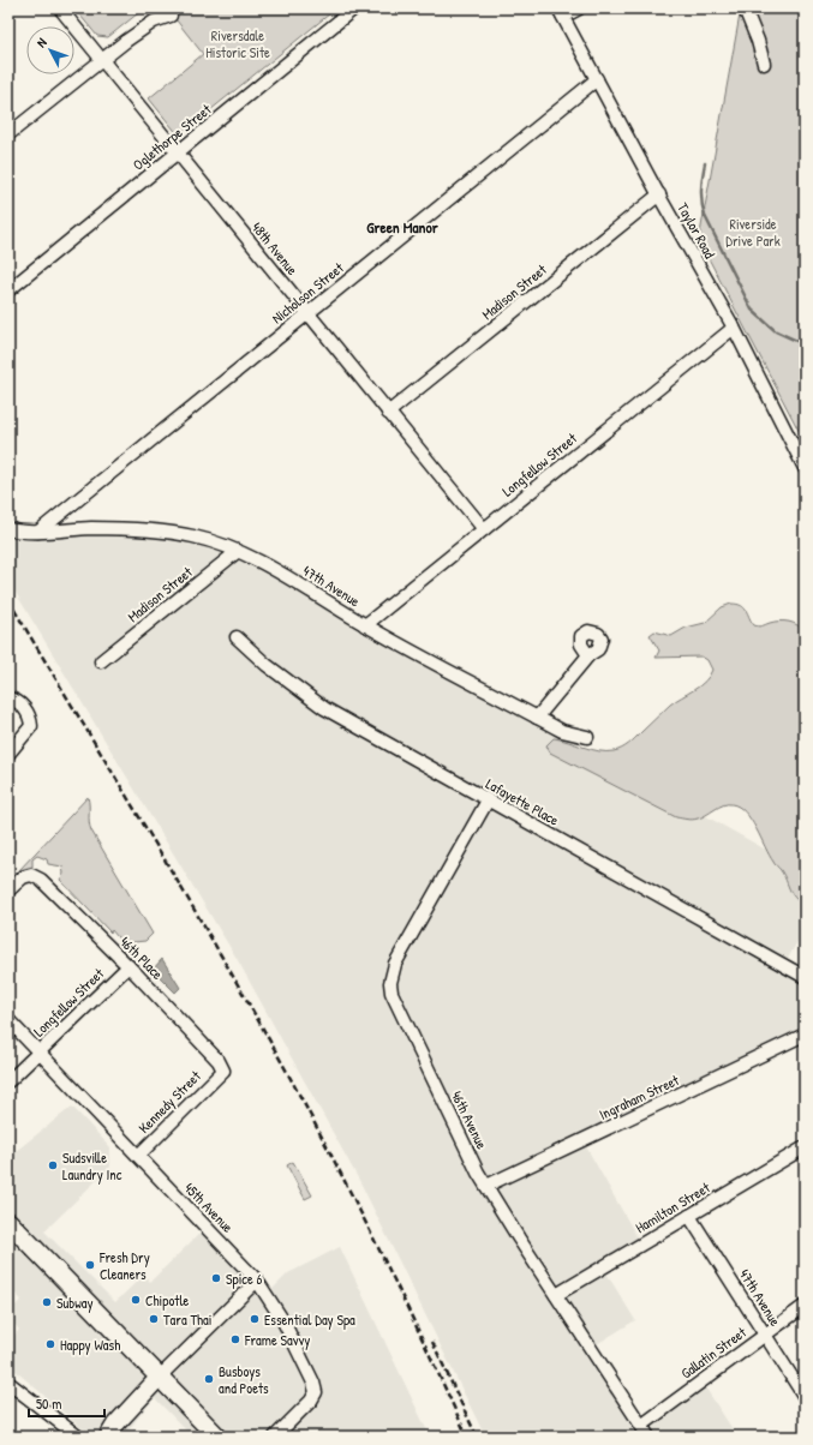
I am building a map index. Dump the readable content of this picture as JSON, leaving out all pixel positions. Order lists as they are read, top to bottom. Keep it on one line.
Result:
{"streets":{"street":["Oglethorpe Street","Taylor Road","48th Avenue","Madison Street","Nicholson Street","Longfellow Street","47th Avenue","Lafayette Place","46th Place","Ingraham Street","Kennedy Street","46th Avenue","45th Avenue","Hamilton Street","Gallatin Street"]},"crossings":[["Oglethorpe Street","48th Avenue"],["Taylor Road","Madison Street"],["Taylor Road","Nicholson Street"],["Taylor Road","Longfellow Street"],["48th Avenue","Madison Street"],["48th Avenue","Nicholson Street"],["48th Avenue","Longfellow Street"],["Madison Street","47th Avenue"],["Nicholson Street","47th Avenue"],["Longfellow Street","47th Avenue"],["Longfellow Street","46th Place"],["Longfellow Street","45th Avenue"],["47th Avenue","Hamilton Street"],["47th Avenue","Gallatin Street"],["Lafayette Place","46th Avenue"],["46th Place","Kennedy Street"],["Ingraham Street","46th Avenue"],["Kennedy Street","45th Avenue"],["46th Avenue","Hamilton Street"],["46th Avenue","Gallatin Street"]],"districts":["Green Manor"],"parks":["Riversdale Historic Site","Riverside Drive Park"],"places":["Sudsville Laundry Inc","Fresh Dry Cleaners","Spice 6","Chipotle","Subway","Tara Thai","Essential Day Spa","Frame Savvy","Happy Wash","Busboys and Poets"],"scale_bar":"50 m","north":"top left"}
